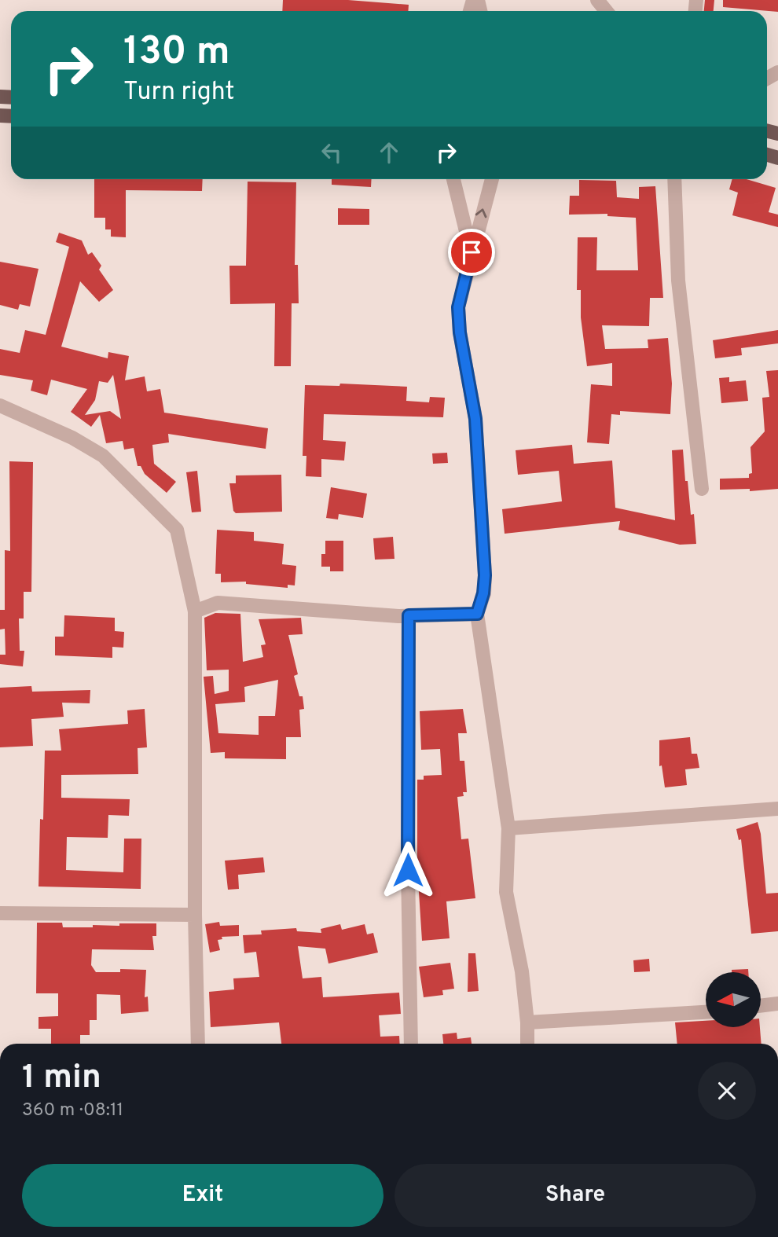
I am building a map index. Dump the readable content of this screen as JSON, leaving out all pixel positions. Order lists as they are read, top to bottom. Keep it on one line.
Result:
{"north":"left","page":{"turn":["130 m","Turn right"],"heading":["1 min","360 m · 08:11"],"buttons":["Exit","Share"]}}
